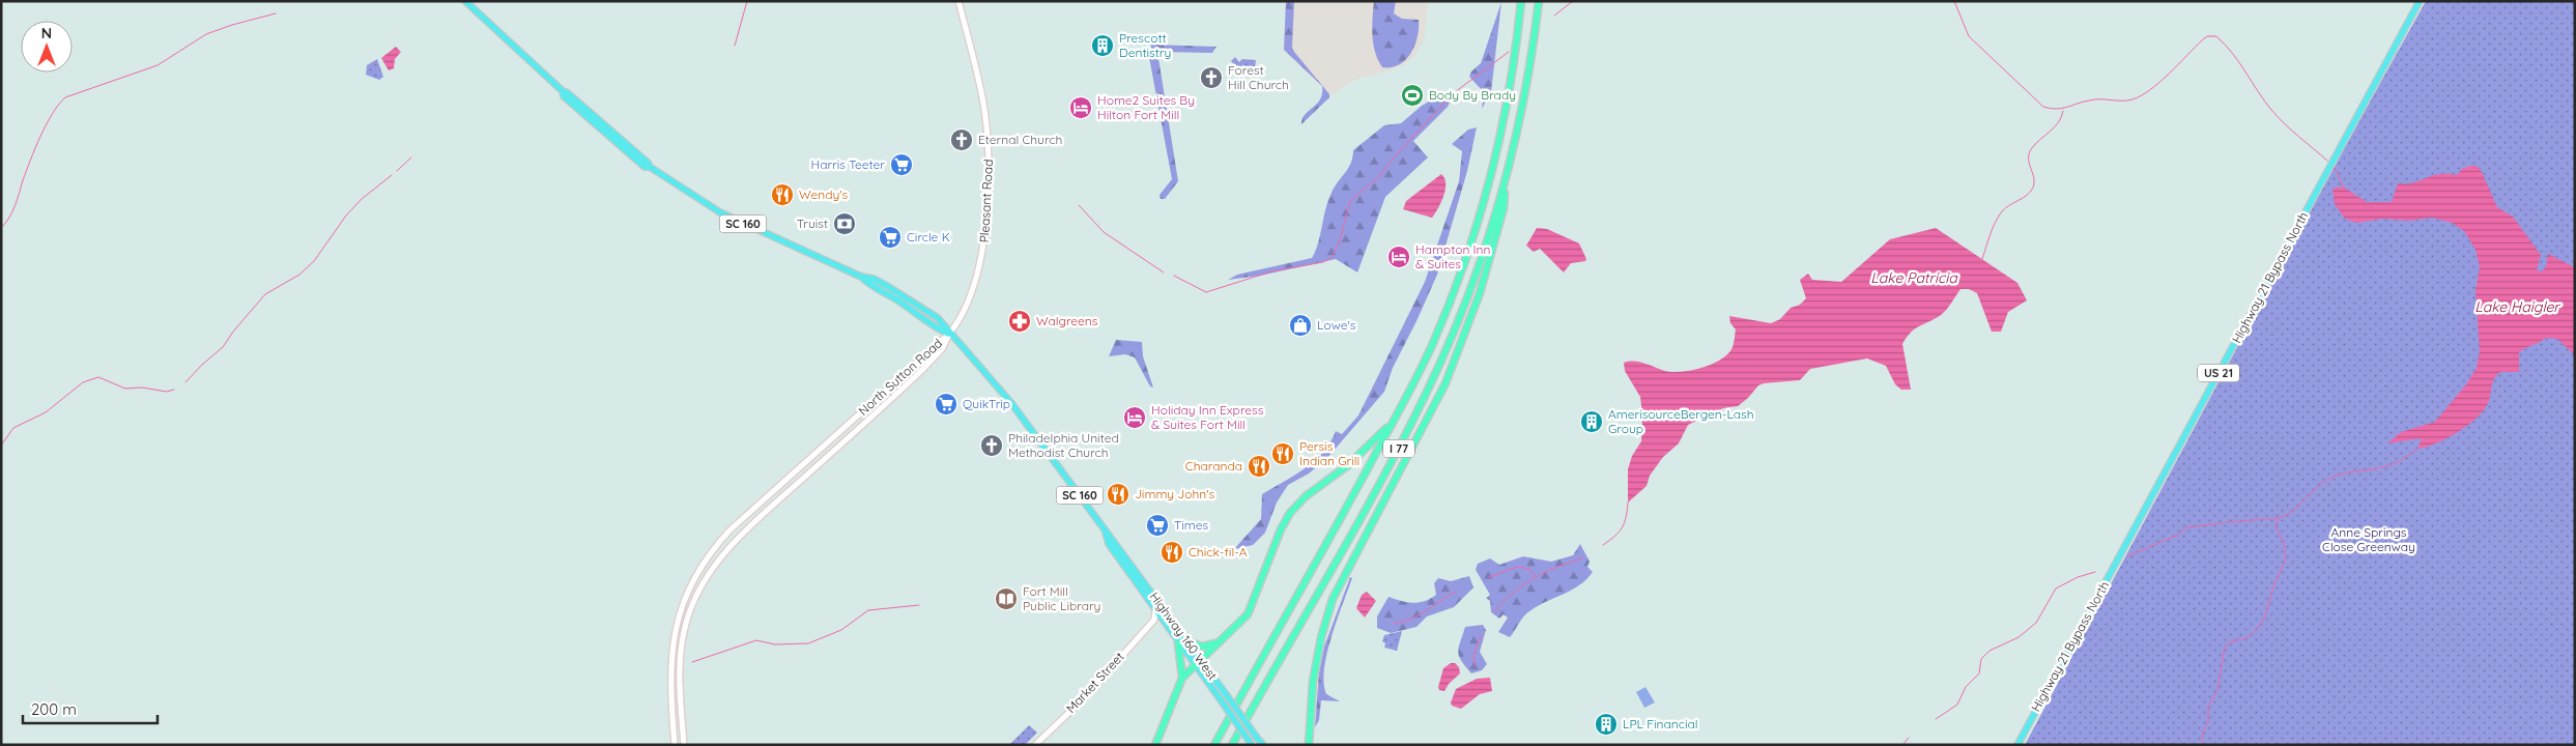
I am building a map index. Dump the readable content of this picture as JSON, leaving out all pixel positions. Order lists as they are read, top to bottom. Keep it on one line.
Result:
{"streets":{"highway":["I 77"],"main road":["Pleasant Road","SC 160","Highway 21 Bypass North","US 21","North Sutton Road","Highway 160 West","Market Street"]},"crossings":[["Pleasant Road","North Sutton Road"],["Pleasant Road","Highway 160 West"],["North Sutton Road","Highway 160 West"]],"water":["Lake Patricia","Lake Haigler"],"parks":["Anne Springs Close Greenway"],"places":{"building":["Prescott Dentistry","AmerisourceBergen-Lash Group","LPL Financial"],"church":["Forest Hill Church","Eternal Church","Philadelphia United Methodist Church"],"sports":["Body By Brady"],"hotel":["Home2 Suites By Hilton Fort Mill","Hampton Inn & Suites","Holiday Inn Express & Suites Fort Mill"],"supermarket":["Harris Teeter","Circle K","QuikTrip","Times"],"restaurant":["Wendy's","Persis Indian Grill","Charanda","Jimmy John's","Chick-fil-A"],"bank":["Truist"],"pharmacy":["Walgreens"],"shop":["Lowe's"],"library":["Fort Mill Public Library"]},"scale_bar":"200 m","north":"top"}
